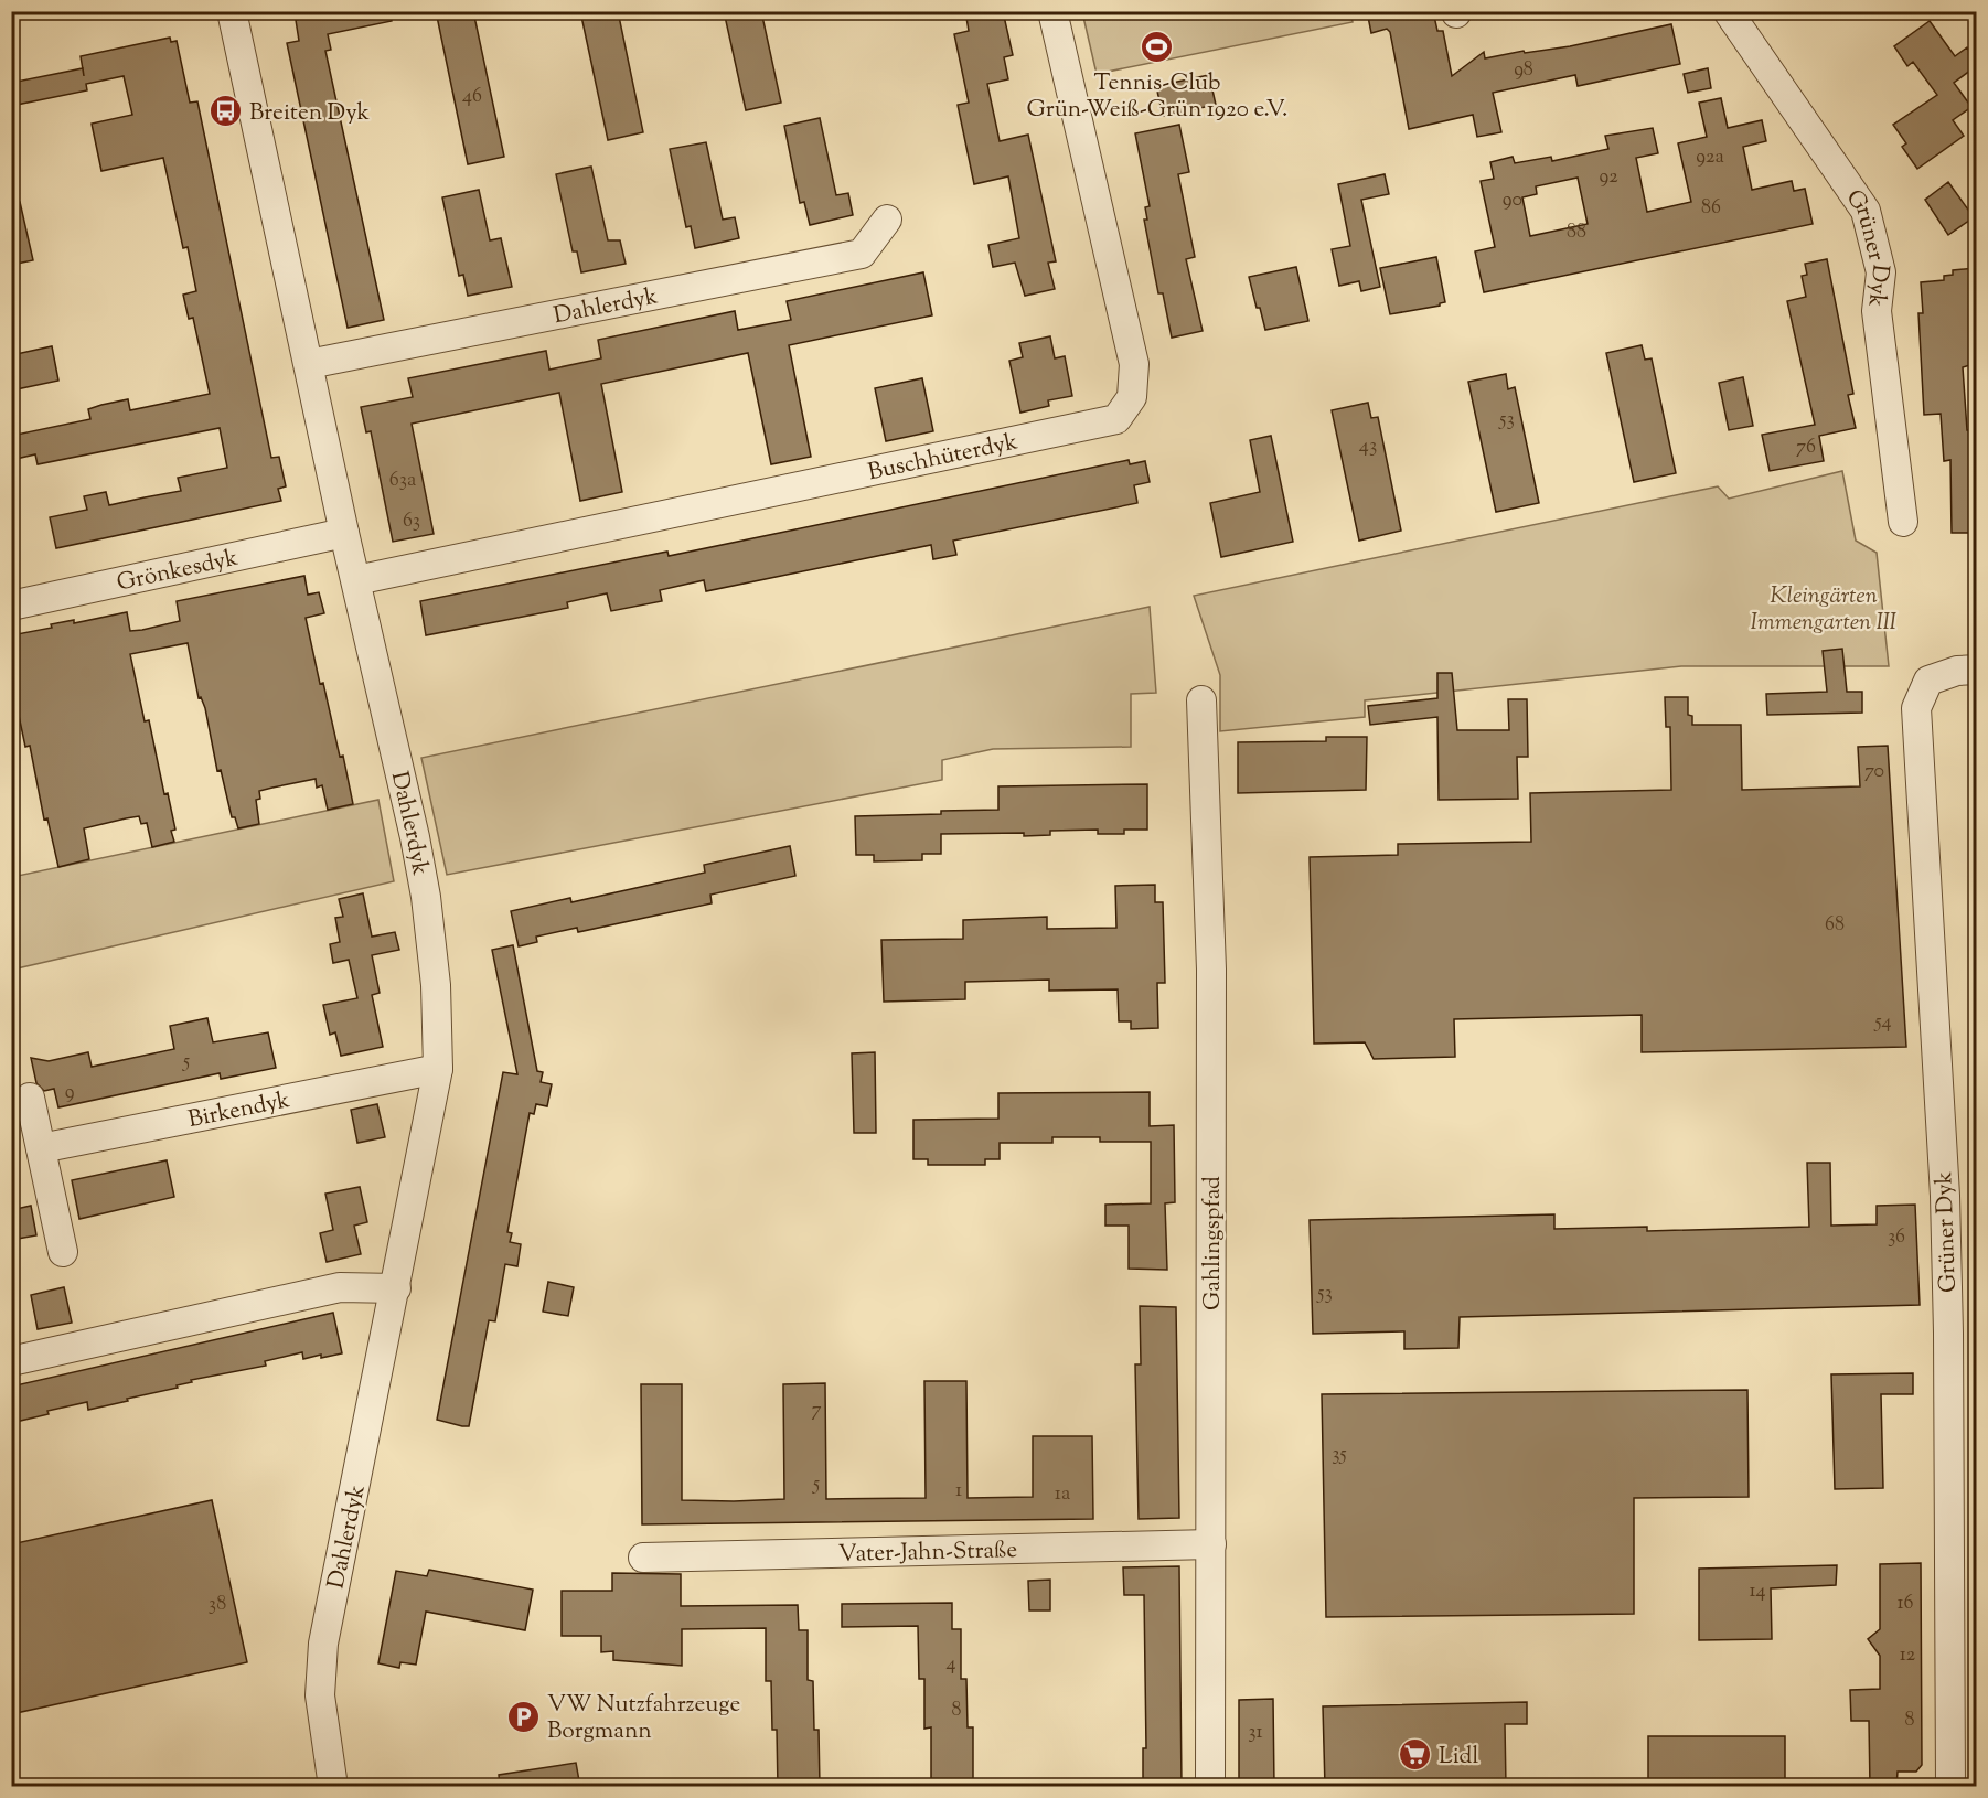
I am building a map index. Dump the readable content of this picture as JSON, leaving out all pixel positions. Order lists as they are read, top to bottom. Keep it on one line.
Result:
{"streets":{"street":["Grüner Dyk","Dahlerdyk","Buschhüterdyk","Grönkesdyk","Birkendyk","Gahlingspfad","Vater-Jahn-Straße"]},"crossings":[["Dahlerdyk","Buschhüterdyk"],["Dahlerdyk","Grönkesdyk"],["Dahlerdyk","Birkendyk"],["Gahlingspfad","Vater-Jahn-Straße"]],"parks":["Kleingärten Immengarten III"],"places":{"sports":["Tennis-Club Grün-Weiß-Grün 1920 e.V."],"bus stop":["Breiten Dyk"],"parking":["VW Nutzfahrzeuge Borgmann"],"supermarket":["Lidl"]},"house_numbers":["98","46","92a","92","90","86","88","53","43","76","63a","63","70","68","54","5","9","36","53","7","35","5","1","1a","14","16","38","12","4","8","8","31"]}
